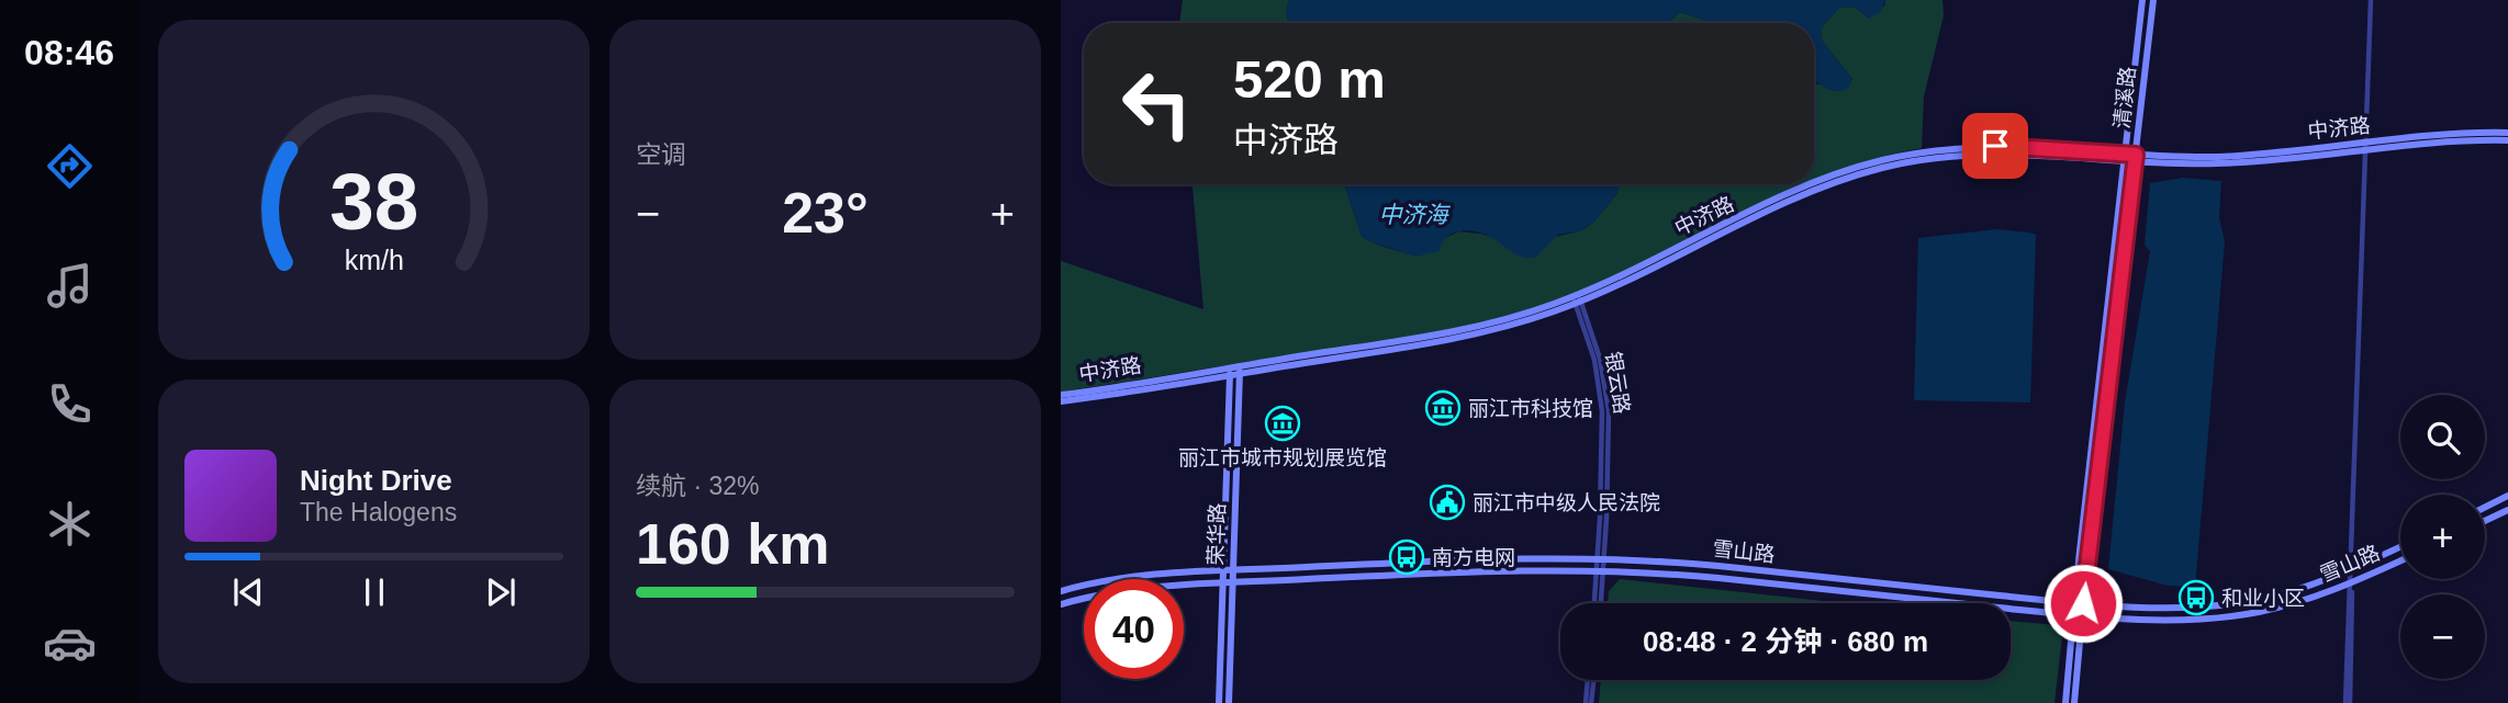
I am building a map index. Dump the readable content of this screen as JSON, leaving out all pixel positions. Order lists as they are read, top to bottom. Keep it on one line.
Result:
{"streets":{"street":["清溪路","中济路","银云路","荣华路","雪山路"]},"crossings":[["清溪路","中济路"],["清溪路","雪山路"],["中济路","银云路"],["中济路","荣华路"],["银云路","雪山路"],["荣华路","雪山路"]],"water":["中济海"],"places":{"museum":["丽江市科技馆","丽江市城市规划展览馆"],"public building":["丽江市中级人民法院"],"bus stop":["南方电网","和业小区"]},"page":{"tabs":"08:46","tile":["空调",["续航 · 32%","160 km"]],"turn":["520 m","中济路"],"heat":["−","23°","+"],"map_buttons":["+","−"],"song":["Night Drive","The Halogens"],"limit":"40","trip":"08:48 · 2 分钟 · 680 m","gauge":["38","km/h"]}}
